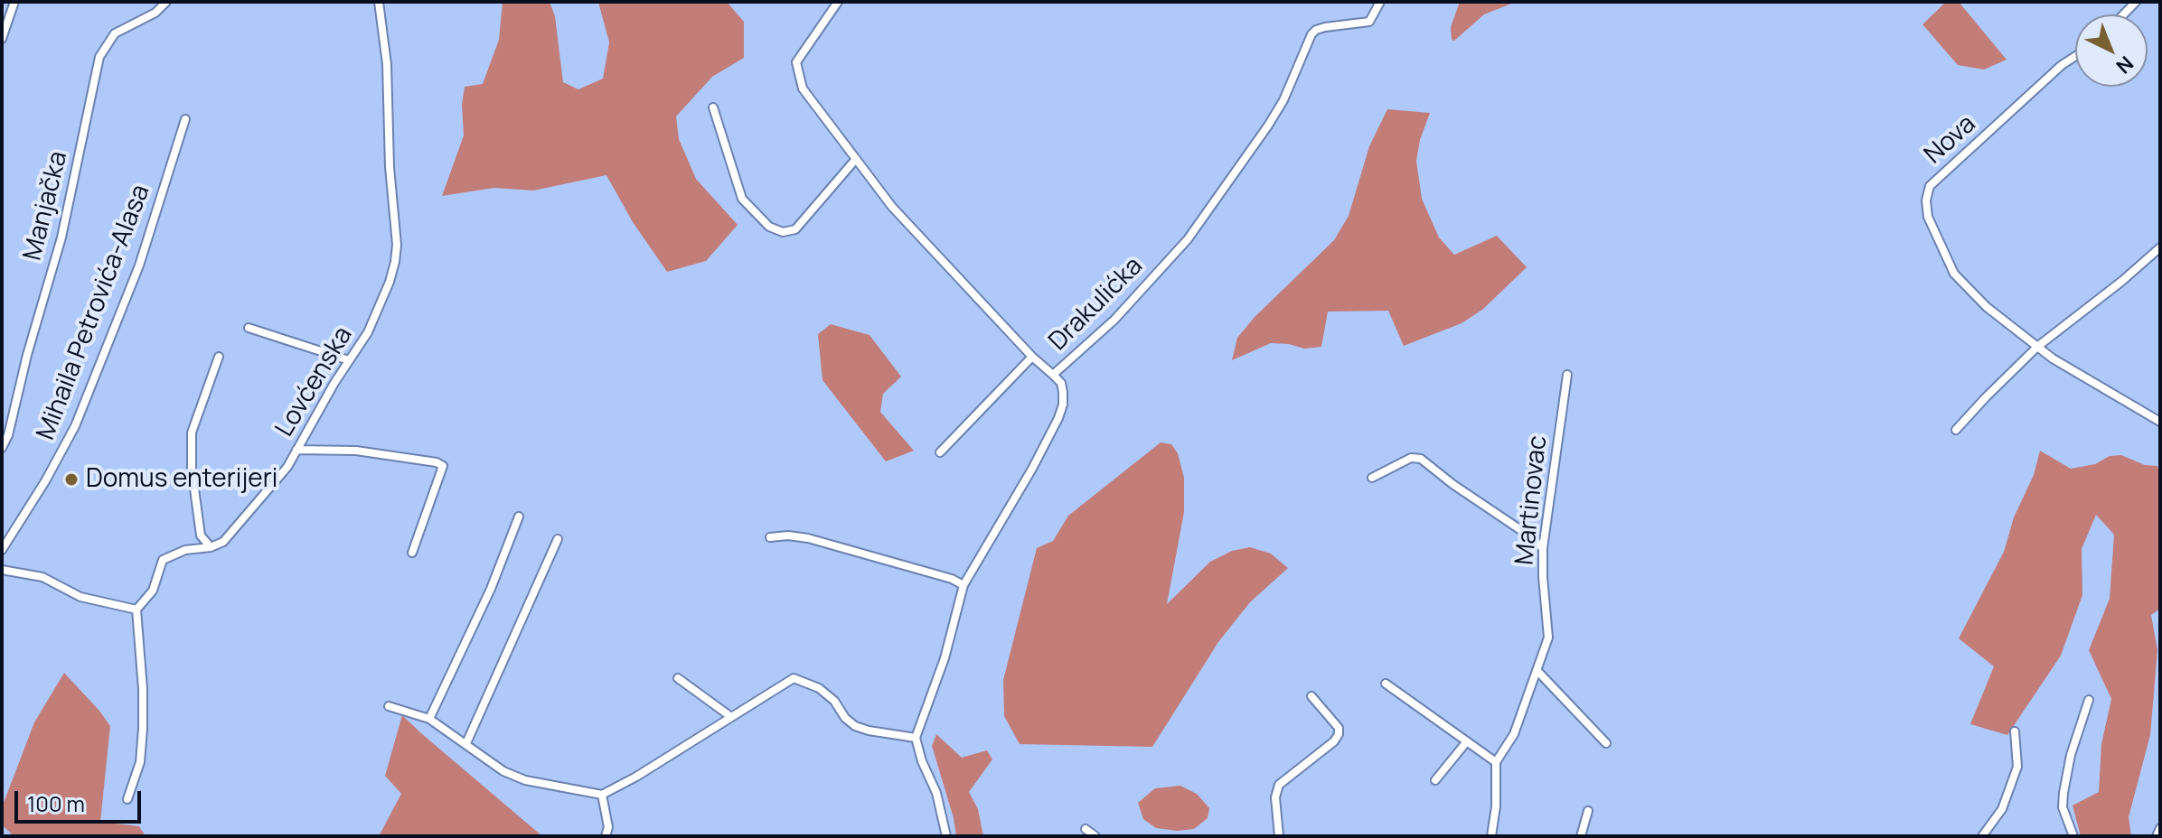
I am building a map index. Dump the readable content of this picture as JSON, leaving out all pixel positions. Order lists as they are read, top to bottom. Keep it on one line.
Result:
{"streets":{"street":["Nova","Manjačka","Drakulićka","Mihaila Petrovića-Alasa","Lovćenska","Martinovac"]},"places":["Domus enterijeri"],"scale_bar":"100 m","north":"bottom right"}
